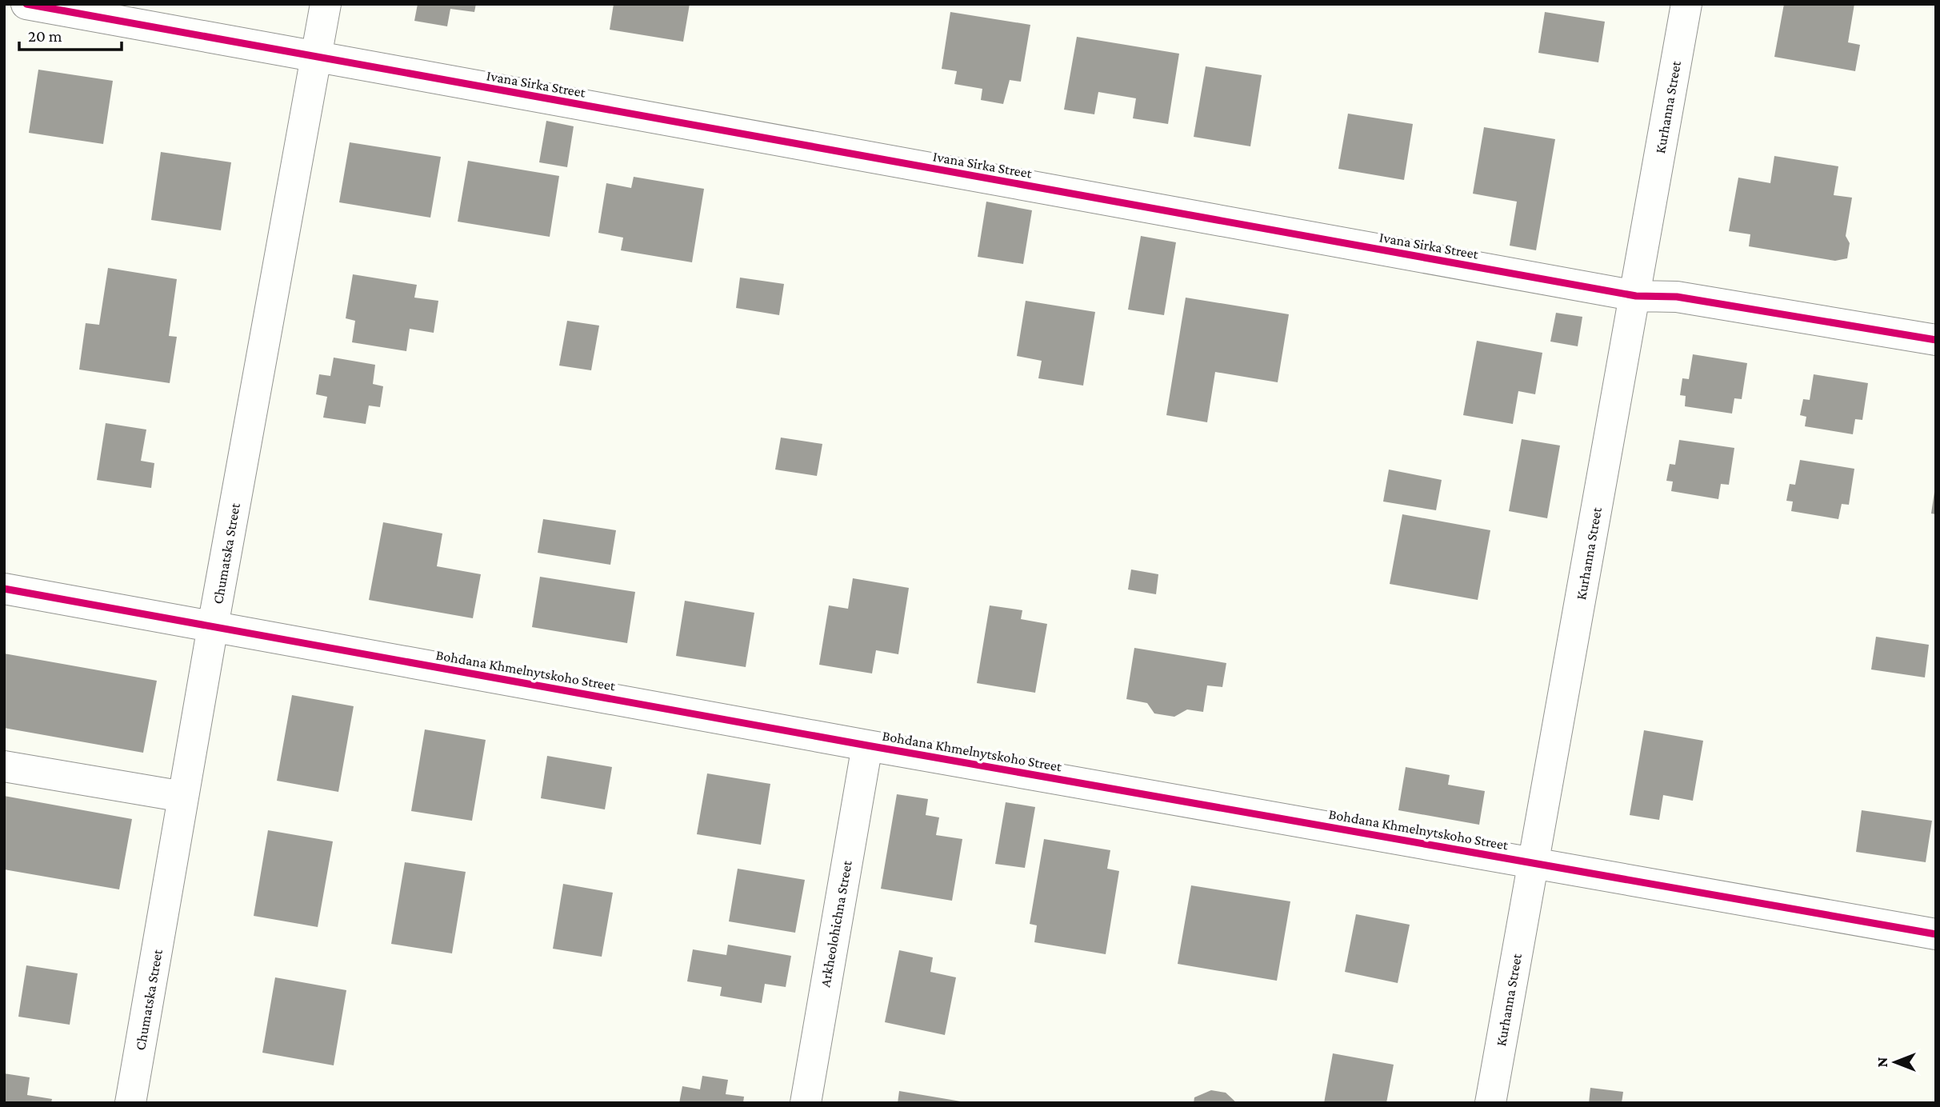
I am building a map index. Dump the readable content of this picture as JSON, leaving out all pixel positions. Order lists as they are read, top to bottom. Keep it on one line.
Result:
{"streets":{"street":["Ivana Sirka Street","Kurhanna Street","Chumatska Street","Bohdana Khmelnytskoho Street","Arkheolohichna Street"]},"crossings":[["Ivana Sirka Street","Kurhanna Street"],["Ivana Sirka Street","Chumatska Street"],["Kurhanna Street","Bohdana Khmelnytskoho Street"],["Chumatska Street","Bohdana Khmelnytskoho Street"],["Bohdana Khmelnytskoho Street","Arkheolohichna Street"]],"scale_bar":"20 m","north":"left"}
